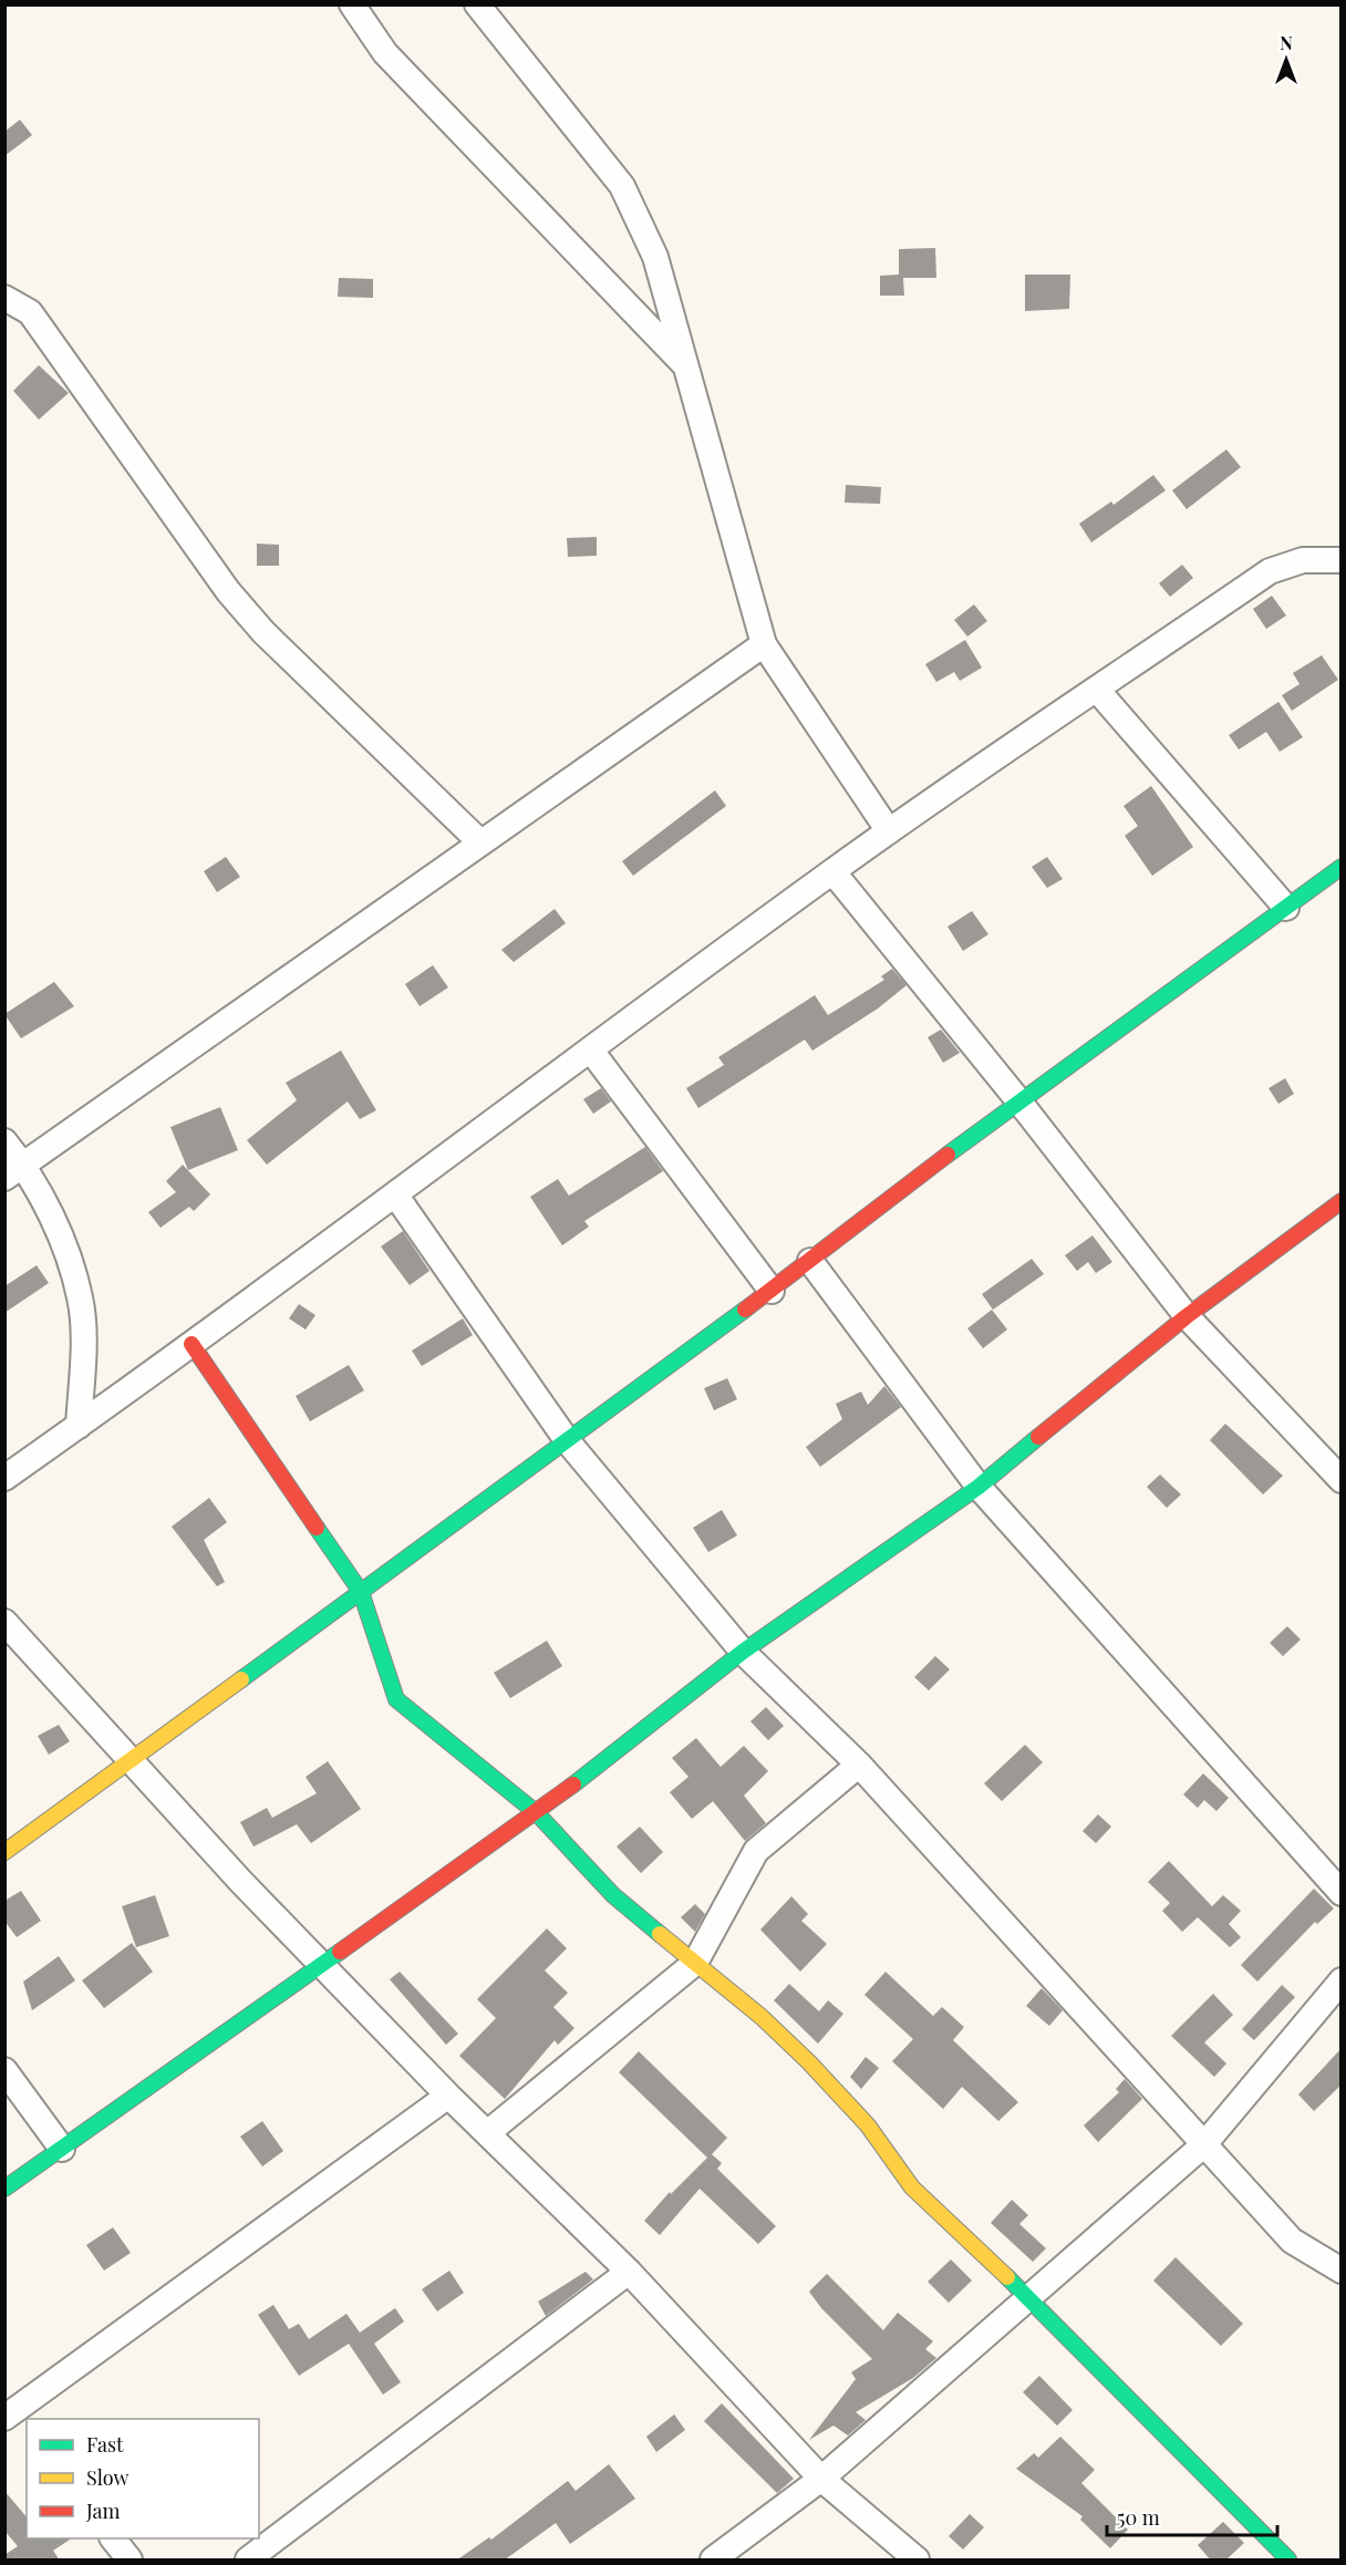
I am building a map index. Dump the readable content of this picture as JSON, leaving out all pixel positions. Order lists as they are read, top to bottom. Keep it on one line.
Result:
{"legend":["Fast","Slow","Jam"],"scale_bar":"50 m","north":"top"}
